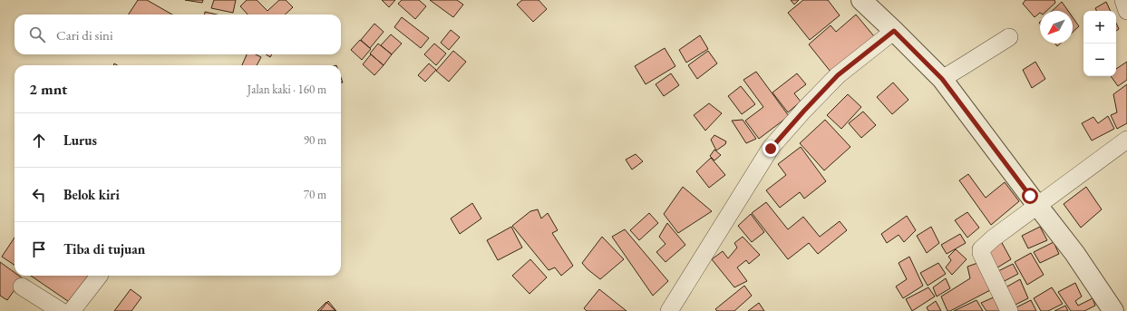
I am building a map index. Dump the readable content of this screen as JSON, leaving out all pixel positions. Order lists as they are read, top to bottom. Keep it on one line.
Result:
{"north":"bottom left","page":{"map_buttons":["+","−"],"search":"Cari di sini","heading":["2 mnt","Jalan kaki · 160 m"],"list":[["Lurus","90 m"],["Belok kiri","70 m"],"Tiba di tujuan"]}}
